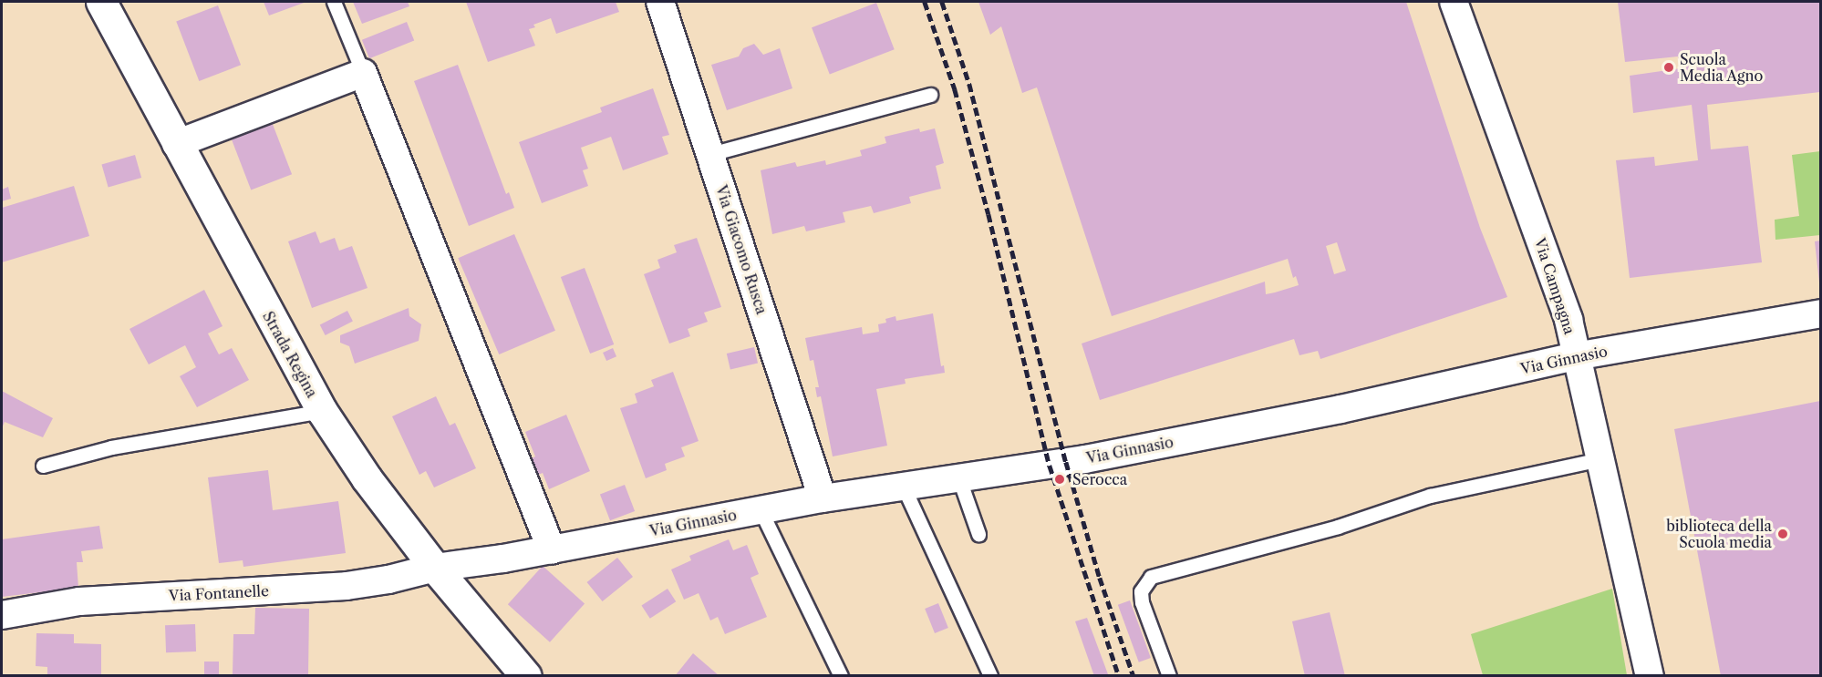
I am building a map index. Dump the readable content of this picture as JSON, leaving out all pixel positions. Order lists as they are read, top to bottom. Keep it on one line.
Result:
{"streets":{"main road":["Strada Regina"],"street":["Via Giacomo Rusca","Via Campagna","Via Ginnasio","Via Fontanelle"]},"crossings":[["Via Giacomo Rusca","Via Ginnasio"],["Via Campagna","Via Ginnasio"],["Strada Regina","Via Ginnasio"],["Strada Regina","Via Fontanelle"],["Via Ginnasio","Via Fontanelle"]],"places":["Scuola Media Agno","Serocca","biblioteca della Scuola media"]}
